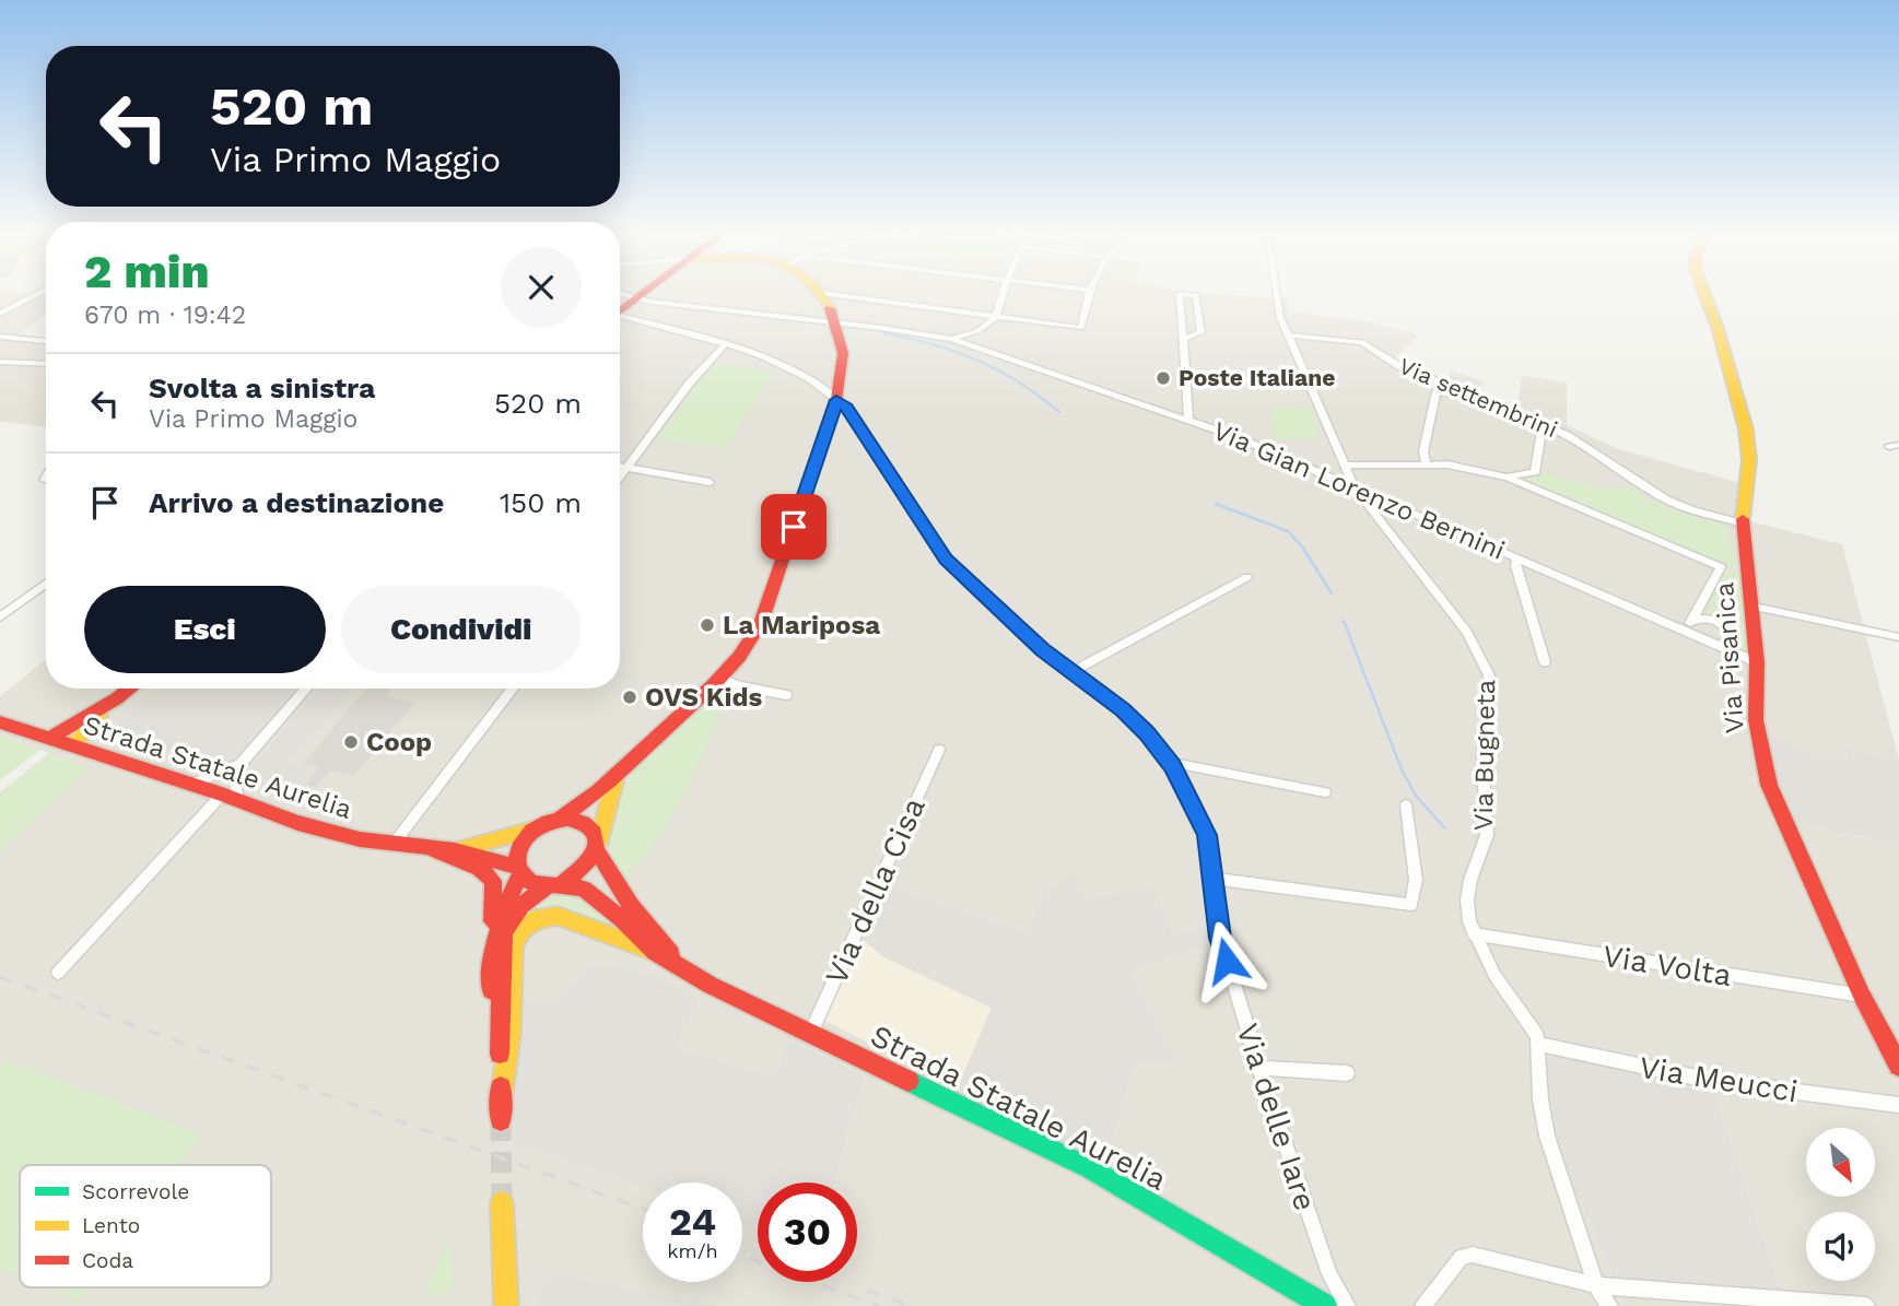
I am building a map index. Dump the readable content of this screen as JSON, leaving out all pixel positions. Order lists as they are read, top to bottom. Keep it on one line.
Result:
{"streets":{"street":["Via settembrini","Via Gian Lorenzo Bernini","Via Pisanica","Via Bugneta","Strada Statale Aurelia","Via della Cisa","Via Volta","Via Meucci","Via delle Iare"]},"crossings":[["Via settembrini","Via Pisanica"],["Via settembrini","Via Bugneta"],["Via Gian Lorenzo Bernini","Via Pisanica"],["Via Gian Lorenzo Bernini","Via Bugneta"],["Via Gian Lorenzo Bernini","Via delle Iare"],["Via Pisanica","Via Volta"],["Via Bugneta","Via Volta"],["Via Bugneta","Via Meucci"],["Strada Statale Aurelia","Via della Cisa"]],"places":["Poste Italiane","La Mariposa","OVS Kids","Coop"],"legend":["Scorrevole","Lento","Coda"],"north":"bottom right","page":{"turn":["520 m","Via Primo Maggio"],"heading":["2 min","670 m · 19:42"],"list":[{"name":"Svolta a sinistra","note":"Via Primo Maggio","value":"520 m"},{"name":"Arrivo a destinazione","value":"150 m"}],"buttons":["Esci","Condividi"],"speed":"24 km/h","limit":"30"}}
